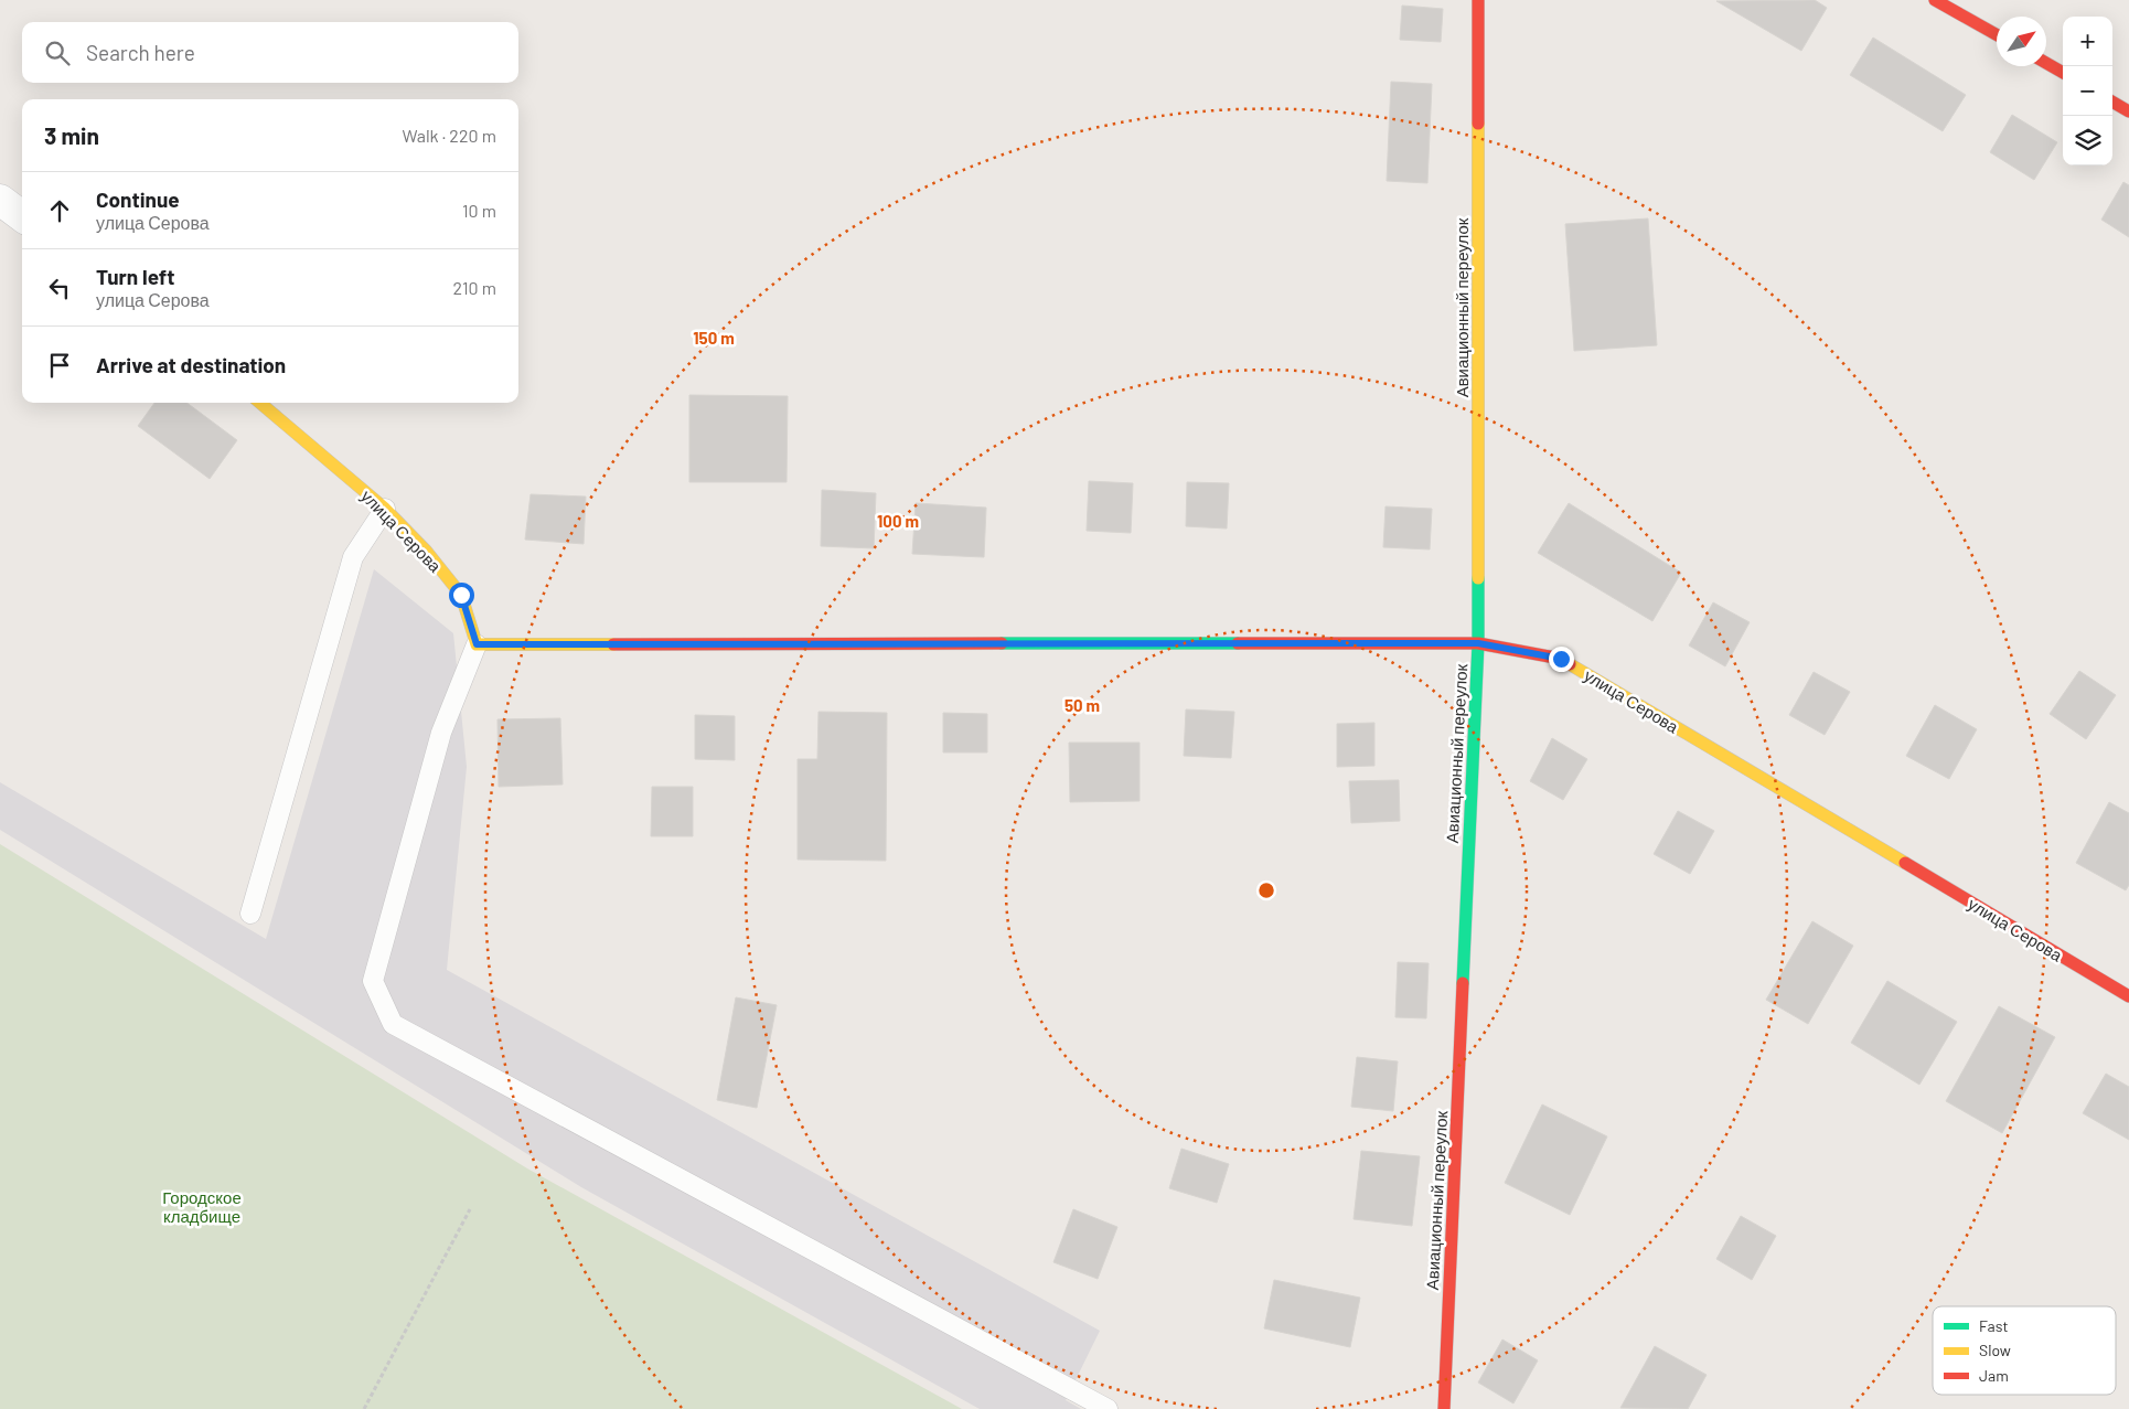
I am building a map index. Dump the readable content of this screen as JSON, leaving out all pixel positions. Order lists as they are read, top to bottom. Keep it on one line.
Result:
{"streets":{"street":["Авиационный переулок","улица Серова"]},"crossings":[["Авиационный переулок","улица Серова"]],"parks":["Городское кладбище"],"legend":["Fast","Slow","Jam"],"north":"top right","page":{"map_buttons":["+","−"],"search":"Search here","heading":["3 min","Walk · 220 m"],"list":[["Continue","улица Серова","10 m"],["Turn left","улица Серова","210 m"],"Arrive at destination"]},"rings":["150 m","100 m","50 m"]}
